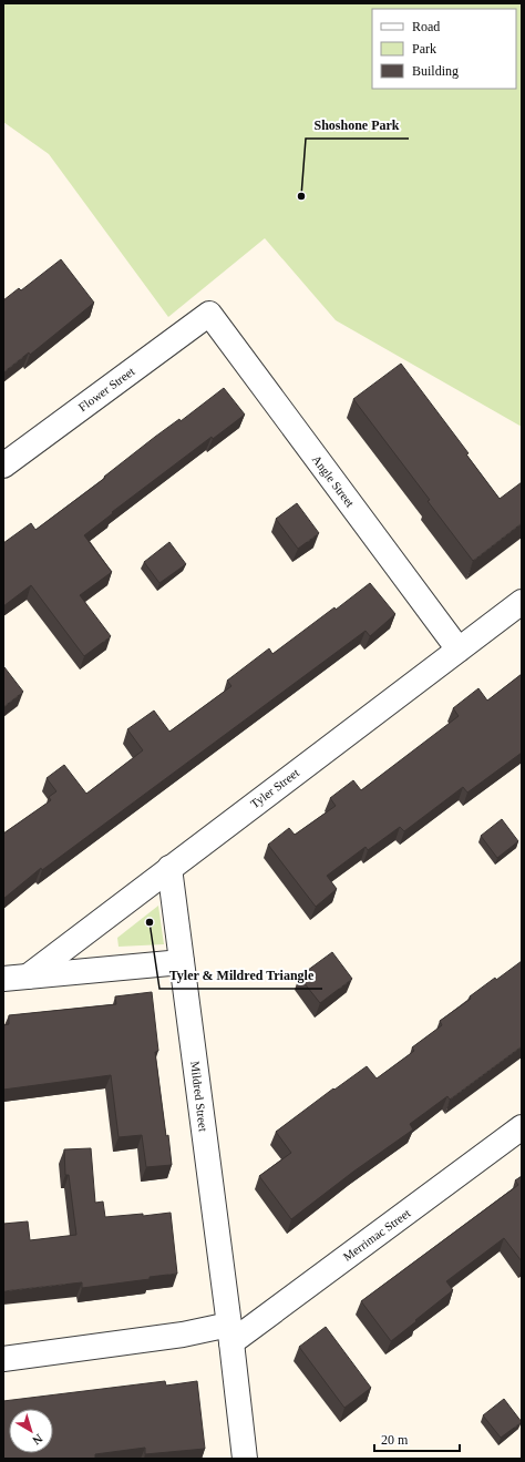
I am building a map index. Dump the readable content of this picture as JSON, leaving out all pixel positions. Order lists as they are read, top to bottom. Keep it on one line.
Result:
{"streets":{"street":["Flower Street","Angle Street","Tyler Street","Mildred Street","Merrimac Street"]},"crossings":[["Flower Street","Angle Street"],["Angle Street","Tyler Street"],["Tyler Street","Mildred Street"],["Mildred Street","Merrimac Street"]],"places":["Shoshone Park","Tyler & Mildred Triangle"],"legend":["Road","Park","Building"],"scale_bar":"20 m","north":"bottom right"}
